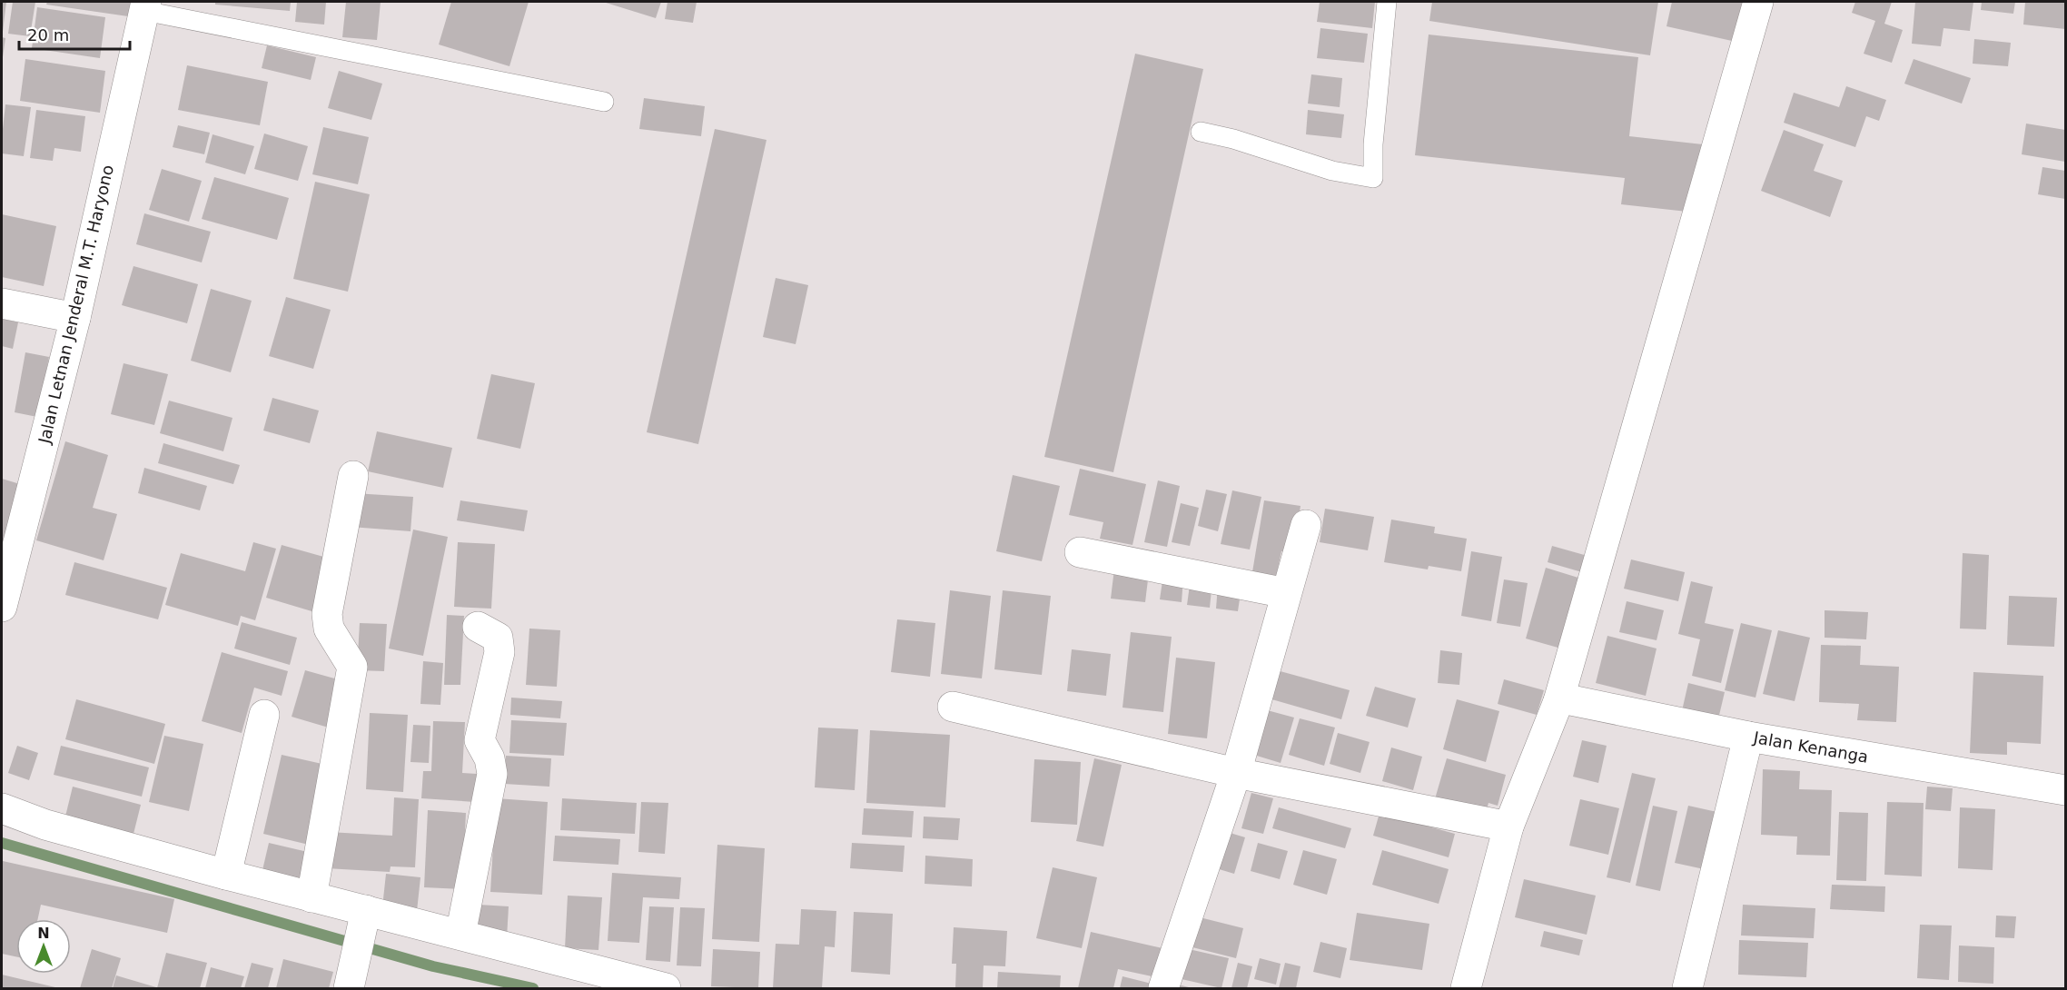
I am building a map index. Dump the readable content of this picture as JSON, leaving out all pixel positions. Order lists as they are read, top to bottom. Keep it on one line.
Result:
{"streets":{"street":["Jalan Letnan Jenderal M.T. Haryono","Jalan Kenanga"]},"scale_bar":"20 m","north":"top"}
